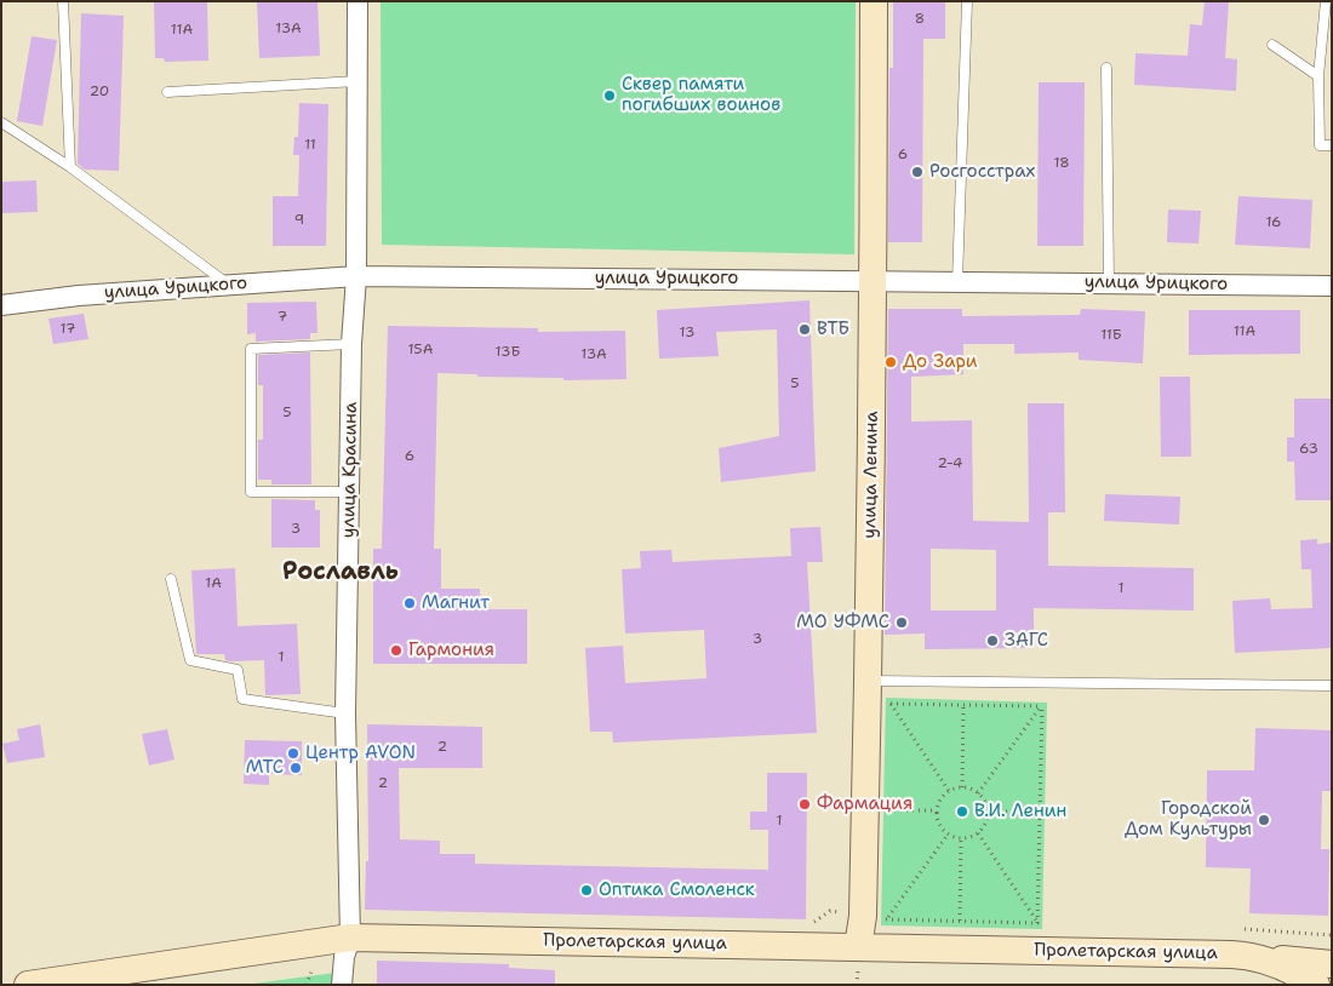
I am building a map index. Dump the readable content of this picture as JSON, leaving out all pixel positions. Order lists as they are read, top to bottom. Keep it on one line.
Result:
{"streets":{"main road":["улица Ленина","Пролетарская улица"],"street":["улица Урицкого","улица Красина"]},"crossings":[["улица Урицкого","улица Красина"],["улица Урицкого","улица Ленина"],["улица Красина","Пролетарская улица"],["улица Ленина","Пролетарская улица"]],"districts":["Рославль"],"places":["Сквер памяти погибших воинов","Росгосстрах","ВТБ","До Зари","Магнит","МО УФМС","ЗАГС","Гармония","Центр AVON","МТС","Фармация","В.И. Ленин","Городской Дом Культуры","Оптика Смоленск"],"house_numbers":["8","13А","11А","20","11","6","18","9","16","7","17","11А","13","11Б","15А","13Б","13А","5","5","63","6","2-4","3","1А","1","3","1","2","2","1"]}
